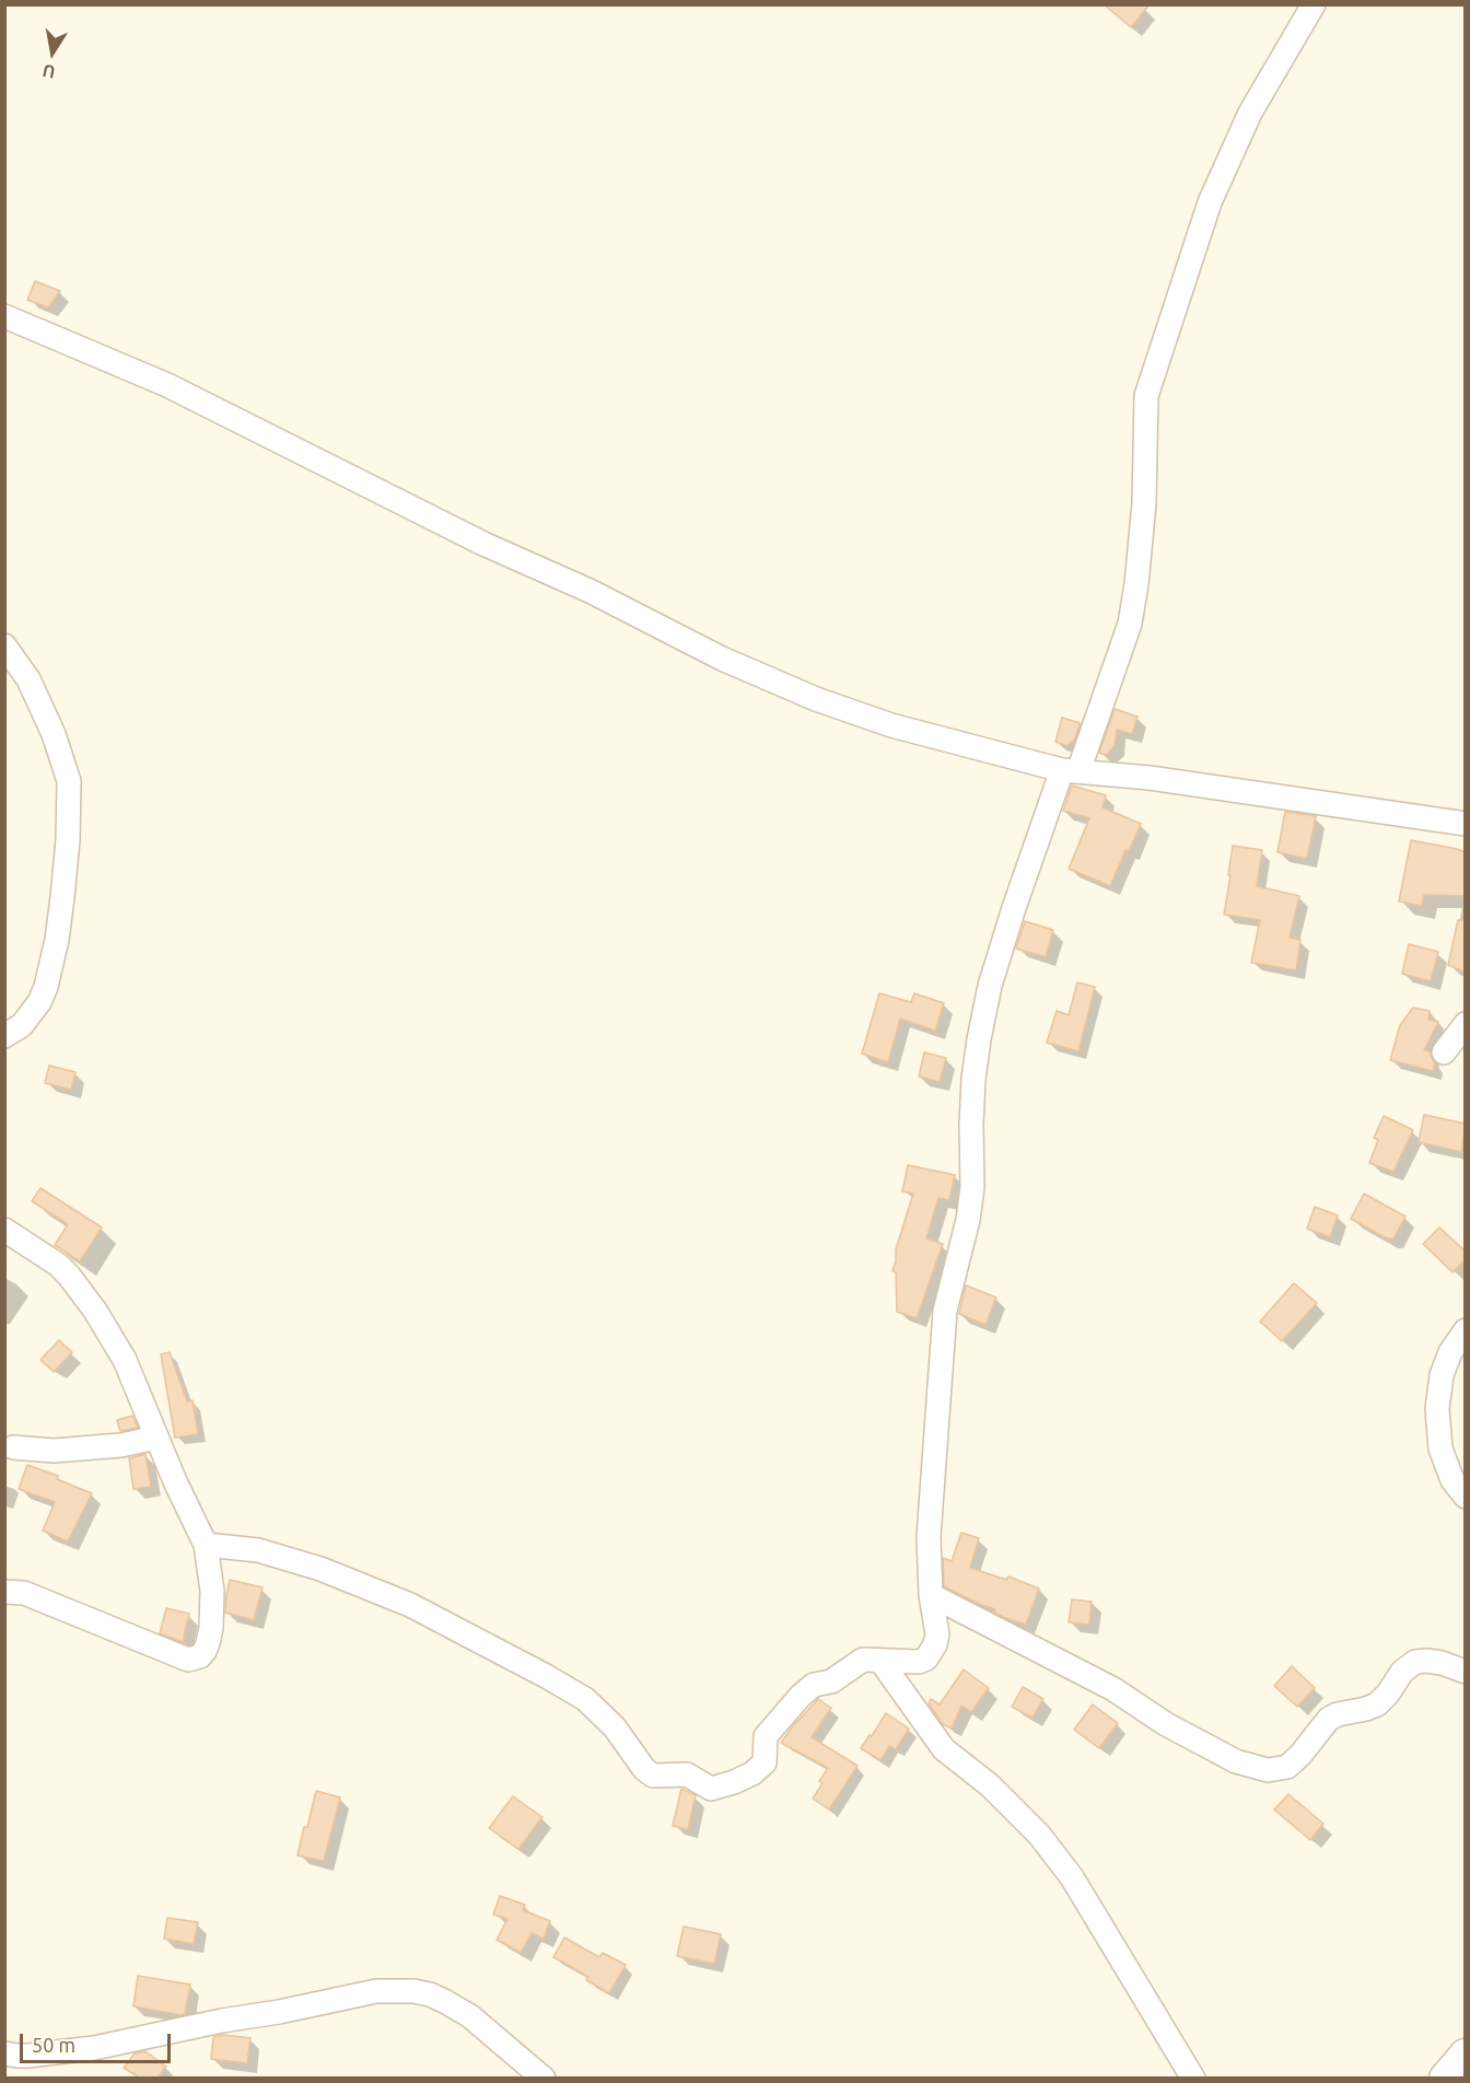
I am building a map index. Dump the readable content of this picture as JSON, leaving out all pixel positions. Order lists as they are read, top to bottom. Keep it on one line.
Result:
{"scale_bar":"50 m","north":"bottom"}
